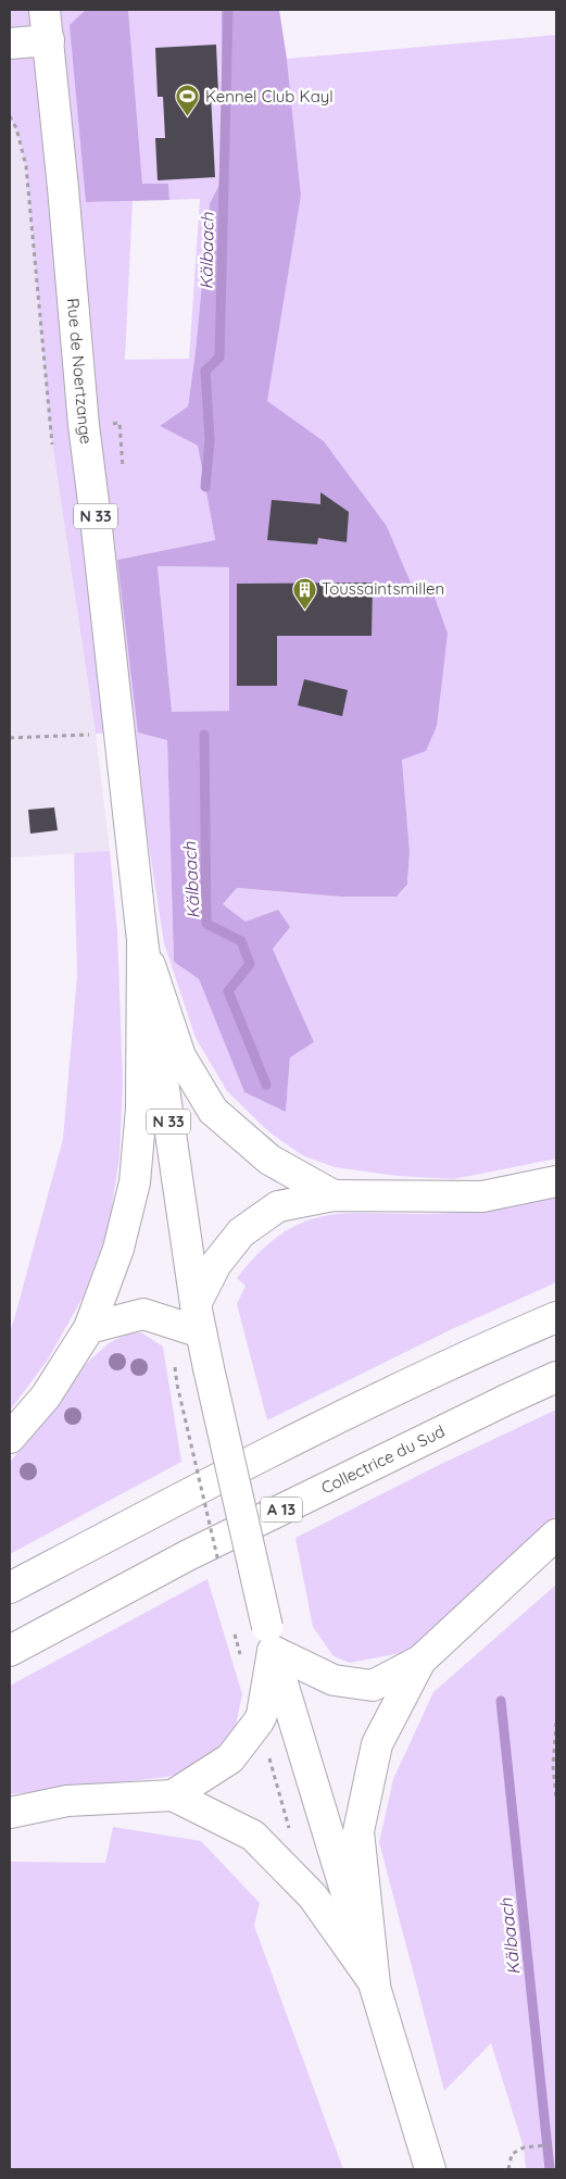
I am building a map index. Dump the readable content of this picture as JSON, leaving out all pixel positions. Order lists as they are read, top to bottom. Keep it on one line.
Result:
{"streets":{"main road":["Rue de Noertzange","N 33","Collectrice du Sud","A 13"]},"crossings":[["Rue de Noertzange","N 33"]],"water":["Kälbaach"],"places":{"sports":["Kennel Club Kayl"],"building":["Toussaintsmillen"]}}
